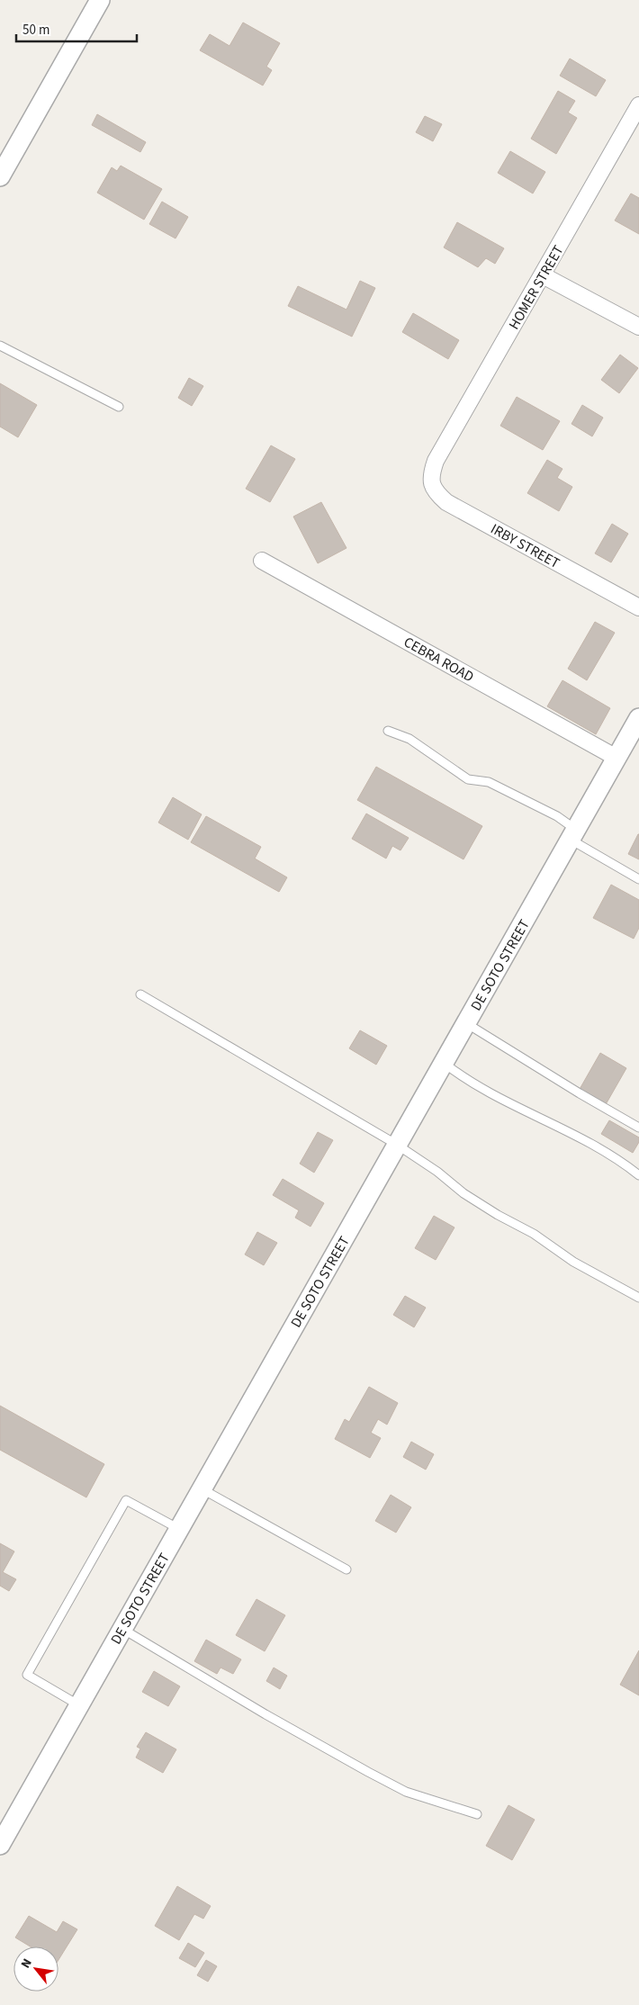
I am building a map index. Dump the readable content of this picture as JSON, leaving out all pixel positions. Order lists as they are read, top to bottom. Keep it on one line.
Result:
{"streets":{"street":["HOMER STREET","IRBY STREET","CEBRA ROAD","DE SOTO STREET"]},"crossings":[["HOMER STREET","IRBY STREET"],["CEBRA ROAD","DE SOTO STREET"]],"scale_bar":"50 m","north":"top left"}
